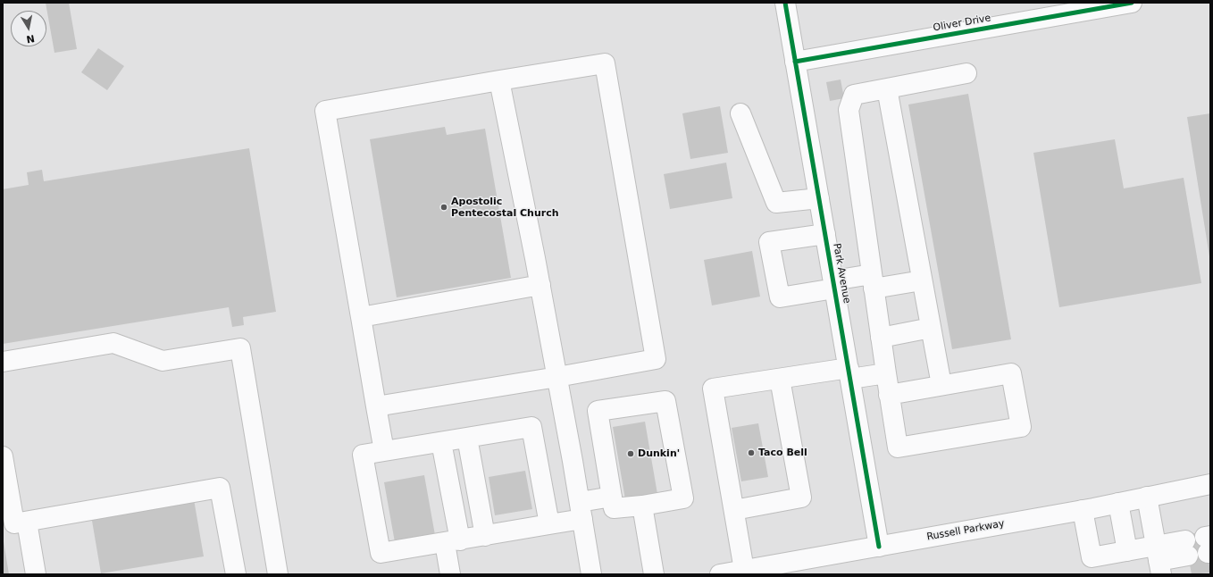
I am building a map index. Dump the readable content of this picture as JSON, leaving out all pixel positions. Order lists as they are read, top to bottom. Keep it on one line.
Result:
{"streets":{"street":["Oliver Drive","Park Avenue","Russell Parkway"]},"crossings":[["Oliver Drive","Park Avenue"],["Park Avenue","Russell Parkway"]],"places":["Apostolic Pentecostal Church","Taco Bell","Dunkin'"],"north":"bottom"}
